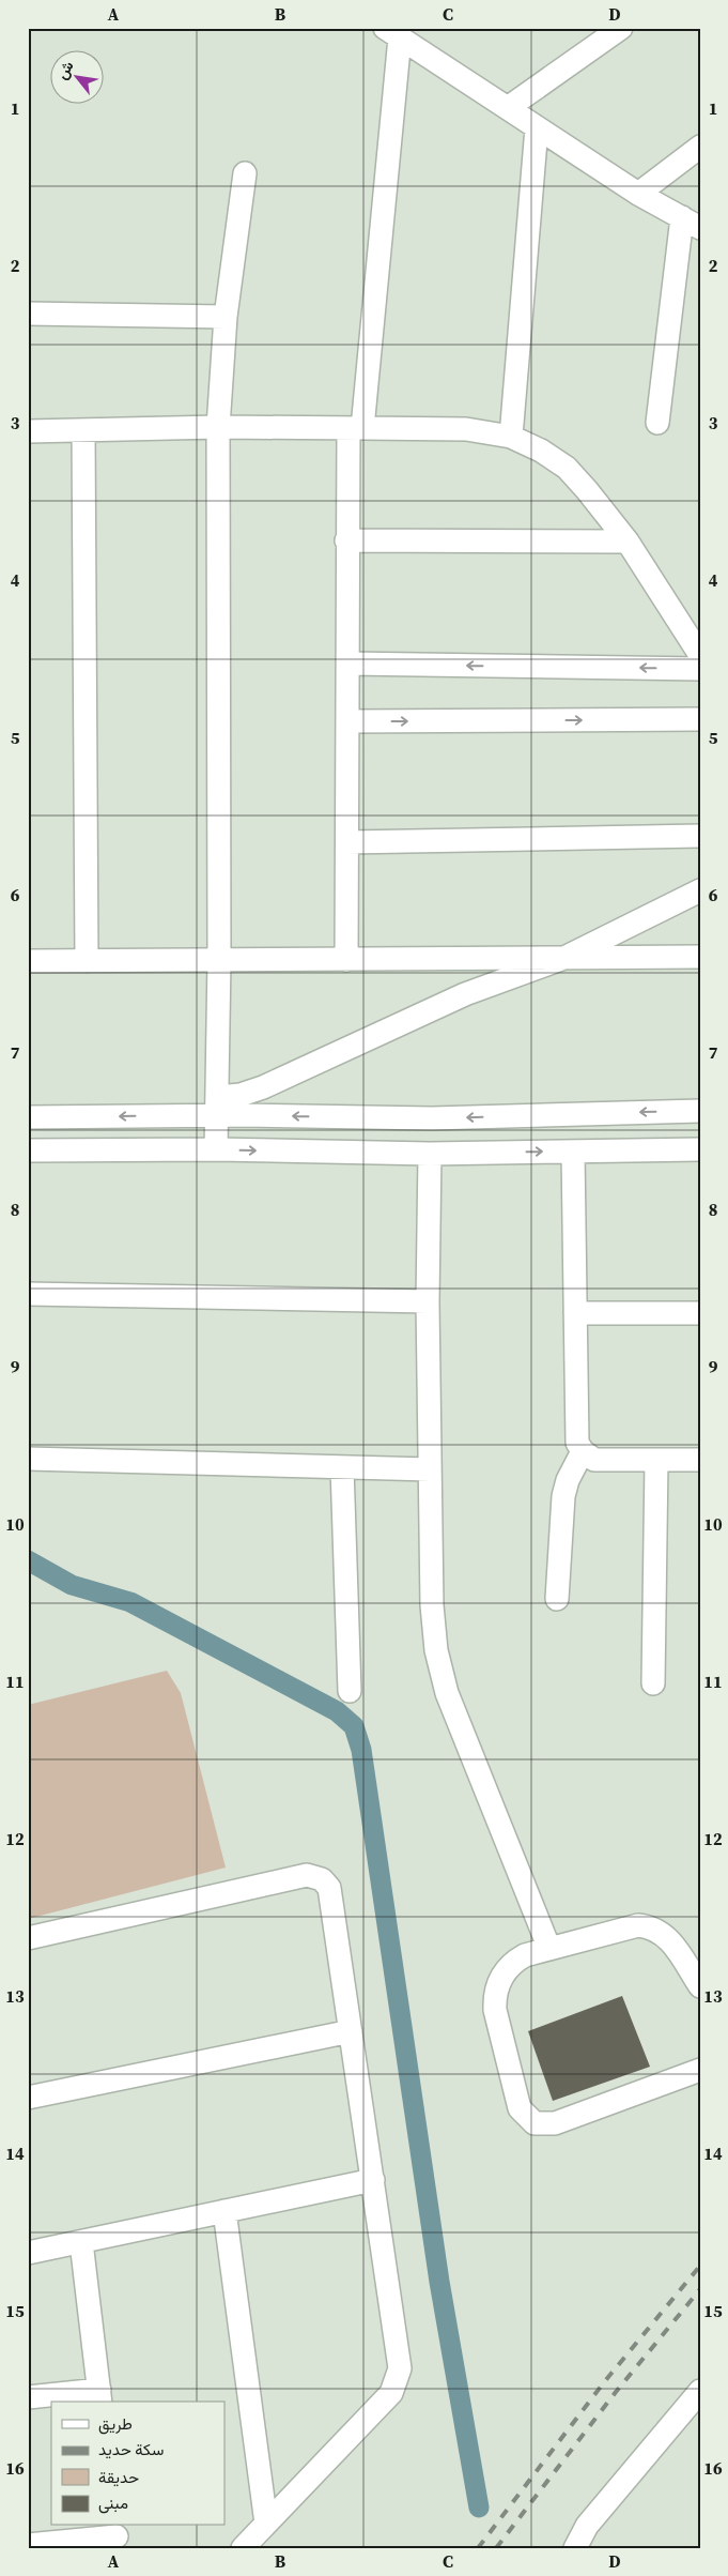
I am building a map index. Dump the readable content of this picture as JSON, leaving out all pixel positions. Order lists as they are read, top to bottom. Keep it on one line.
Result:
{"legend":["طريق","سكة حديد","حديقة","مبنى"],"north":"top left","grid":{"columns":["A","B","C","D"],"rows":["1","2","3","4","5","6","7","8","9","10","11","12","13","14","15","16"]}}
